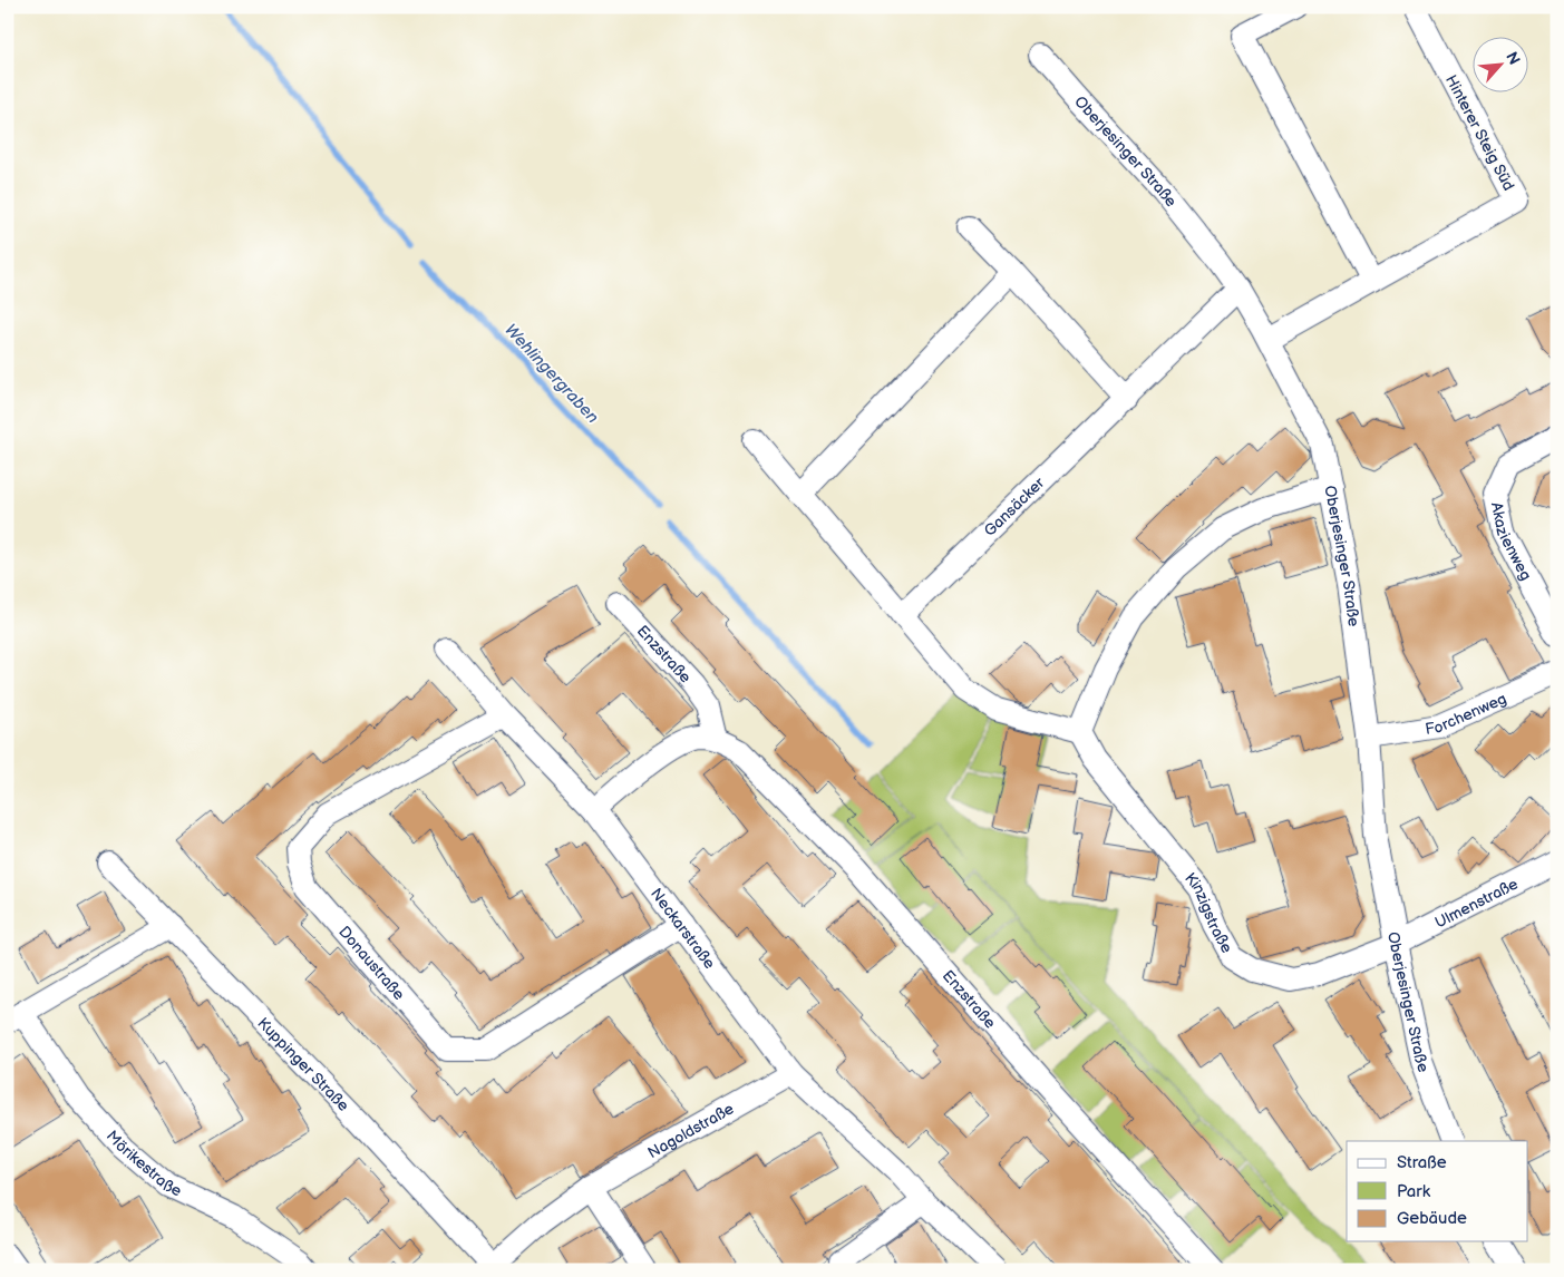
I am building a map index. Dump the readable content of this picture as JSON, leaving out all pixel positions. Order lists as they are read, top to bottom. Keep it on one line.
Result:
{"streets":{"street":["Hinterer Steig Süd","Oberjesinger Straße","Gansäcker","Akazienweg","Enzstraße","Forchenweg","Ulmenstraße","Kinzigstraße","Neckarstraße","Donaustraße","Kuppinger Straße","Nagoldstraße","Mörikestraße"]},"crossings":[["Hinterer Steig Süd","Oberjesinger Straße"],["Oberjesinger Straße","Gansäcker"],["Oberjesinger Straße","Forchenweg"],["Oberjesinger Straße","Ulmenstraße"],["Oberjesinger Straße","Kinzigstraße"],["Ulmenstraße","Kinzigstraße"],["Neckarstraße","Donaustraße"],["Neckarstraße","Nagoldstraße"],["Kuppinger Straße","Nagoldstraße"]],"water":["Wehlingergraben"],"legend":["Straße","Park","Gebäude"],"north":"top right"}
